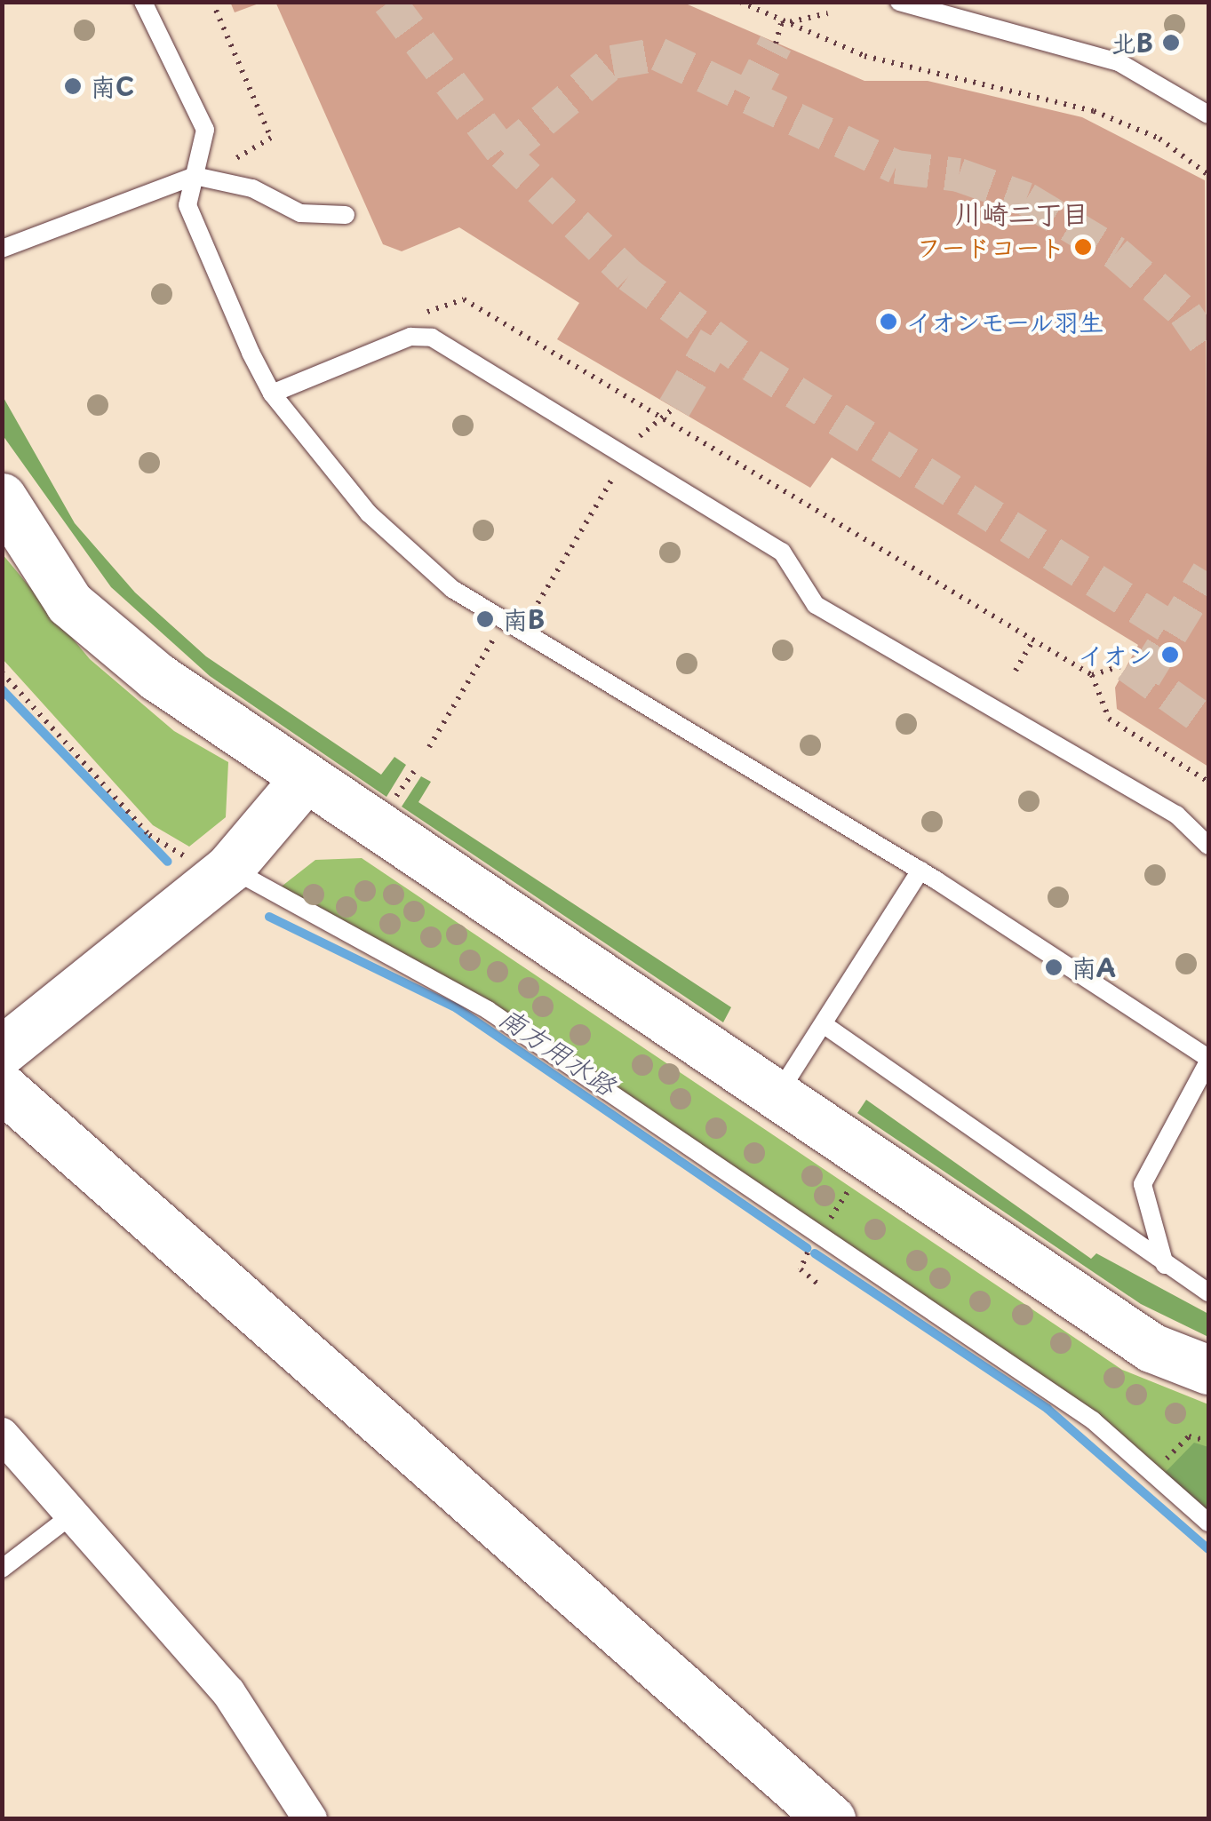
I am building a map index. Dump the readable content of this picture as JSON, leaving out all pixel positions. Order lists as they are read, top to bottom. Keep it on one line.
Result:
{"districts":["川崎二丁目"],"water":["南方用水路"],"places":["北B","南C","フードコート","イオンモール羽生","南B","イオン","南A"]}
